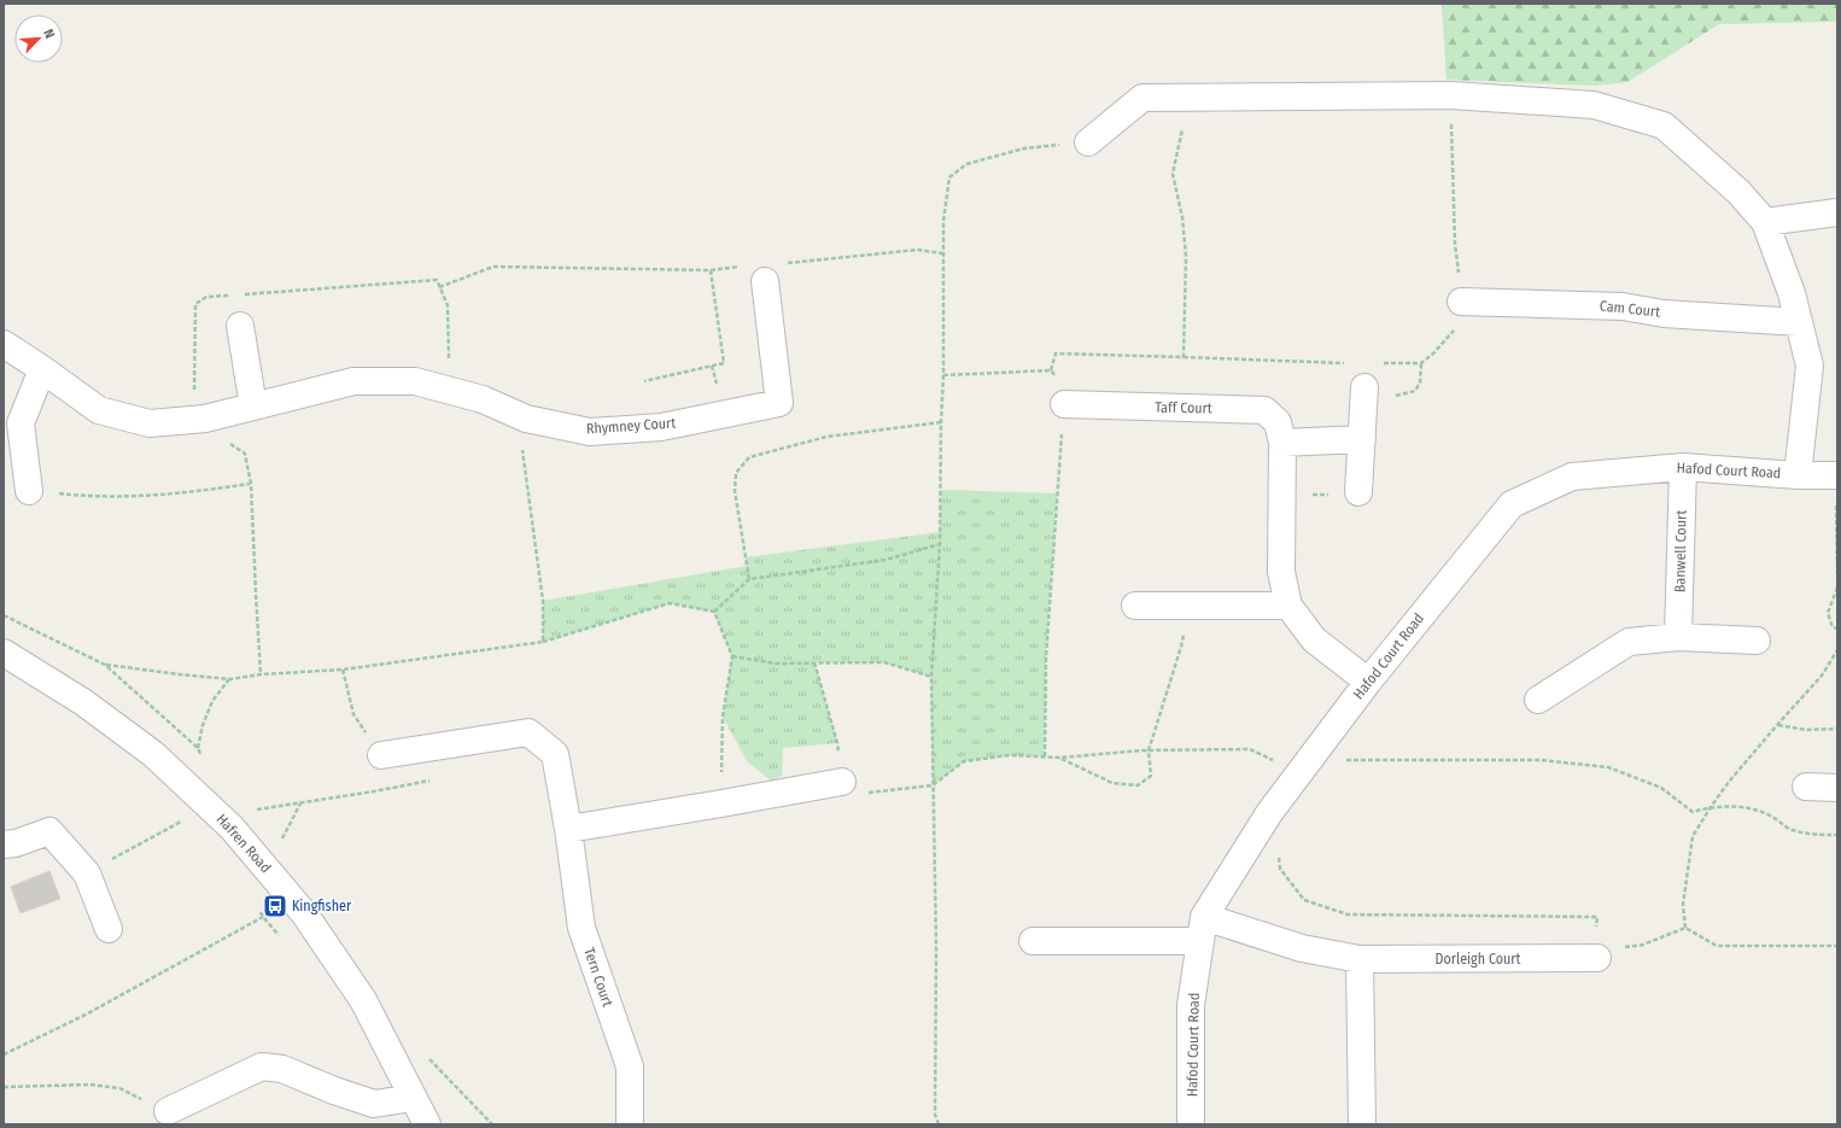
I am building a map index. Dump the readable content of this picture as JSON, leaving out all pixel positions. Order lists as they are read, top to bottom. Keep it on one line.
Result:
{"streets":{"street":["Cam Court","Taff Court","Rhymney Court","Hafod Court Road","Banwell Court","Hafren Road","Dorleigh Court","Tern Court"]},"crossings":[["Taff Court","Hafod Court Road"],["Hafod Court Road","Banwell Court"],["Hafod Court Road","Dorleigh Court"]],"places":{"bus stop":["Kingfisher"]},"north":"top right"}
